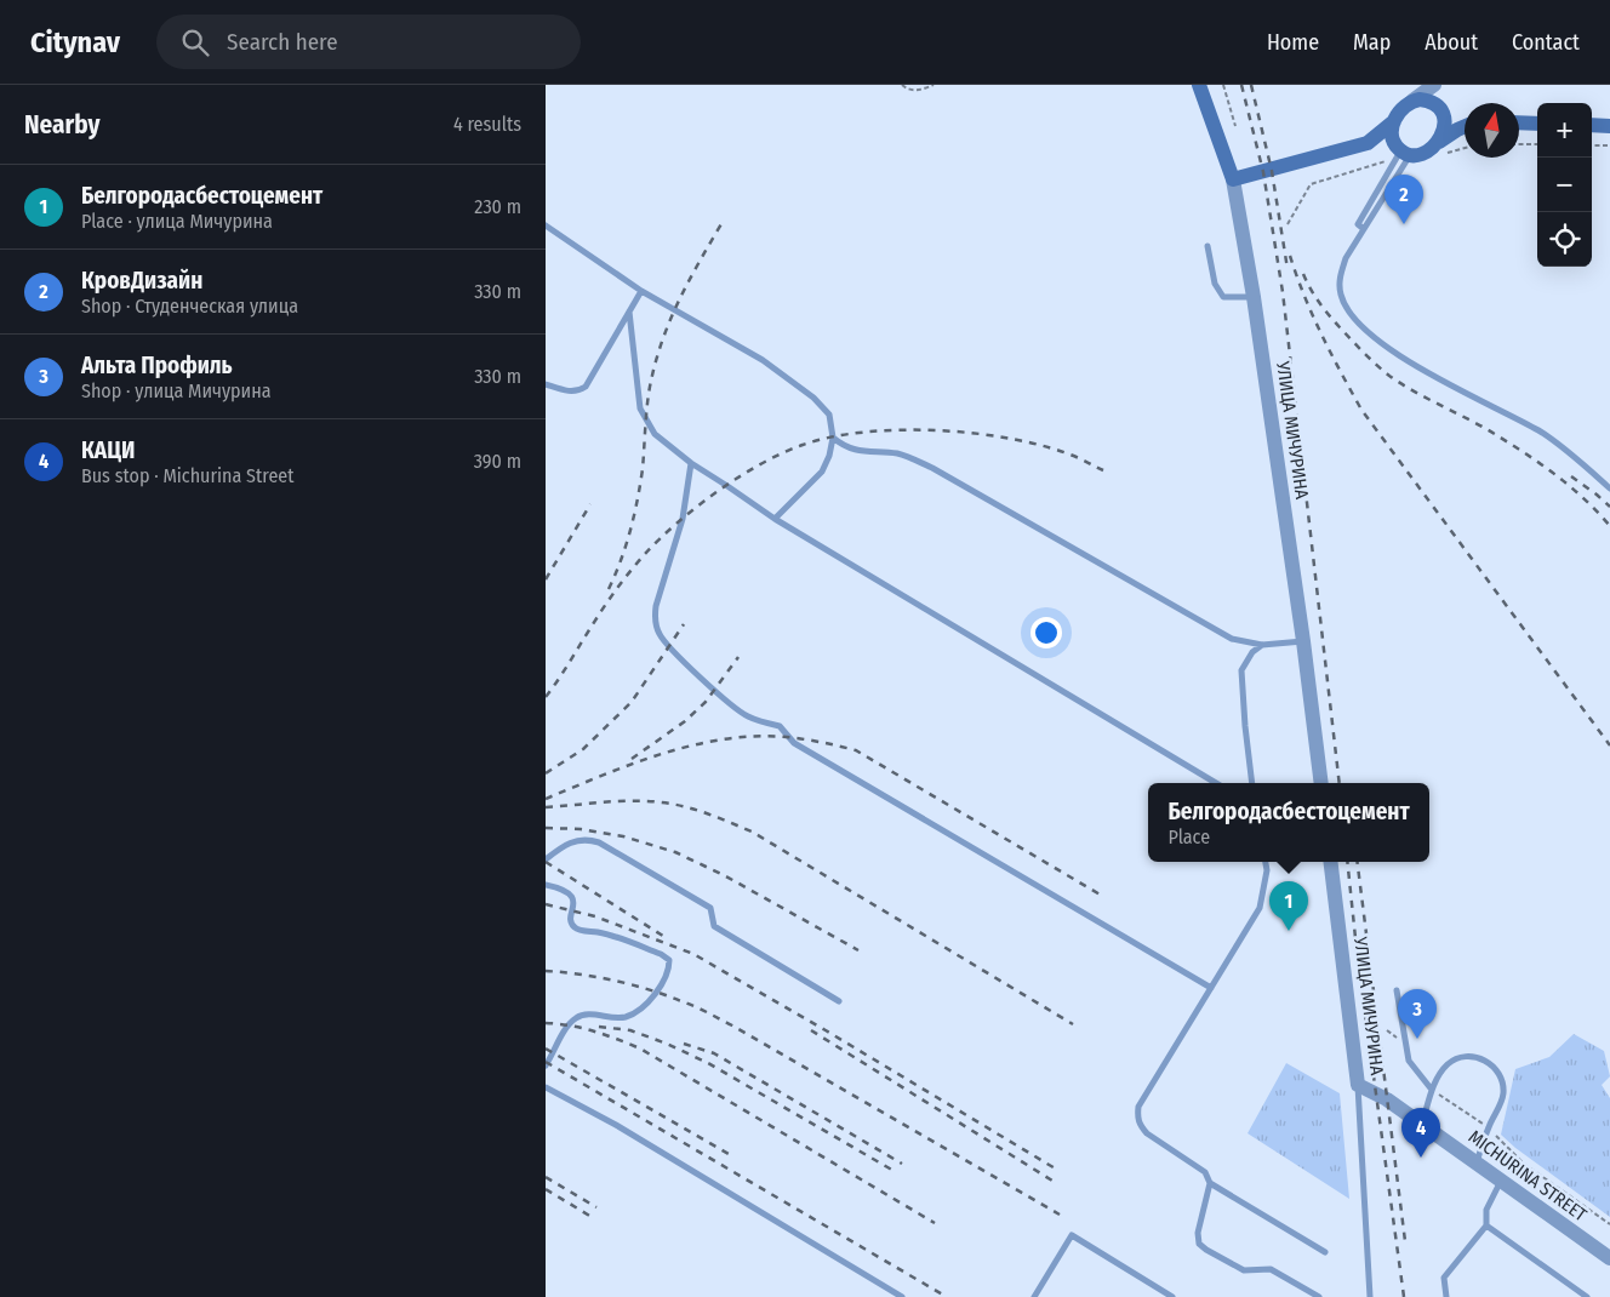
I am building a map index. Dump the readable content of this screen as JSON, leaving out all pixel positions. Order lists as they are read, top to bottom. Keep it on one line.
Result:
{"streets":{"main road":["УЛИЦА МИЧУРИНА"],"street":["MICHURINA STREET"]},"crossings":[["УЛИЦА МИЧУРИНА","MICHURINA STREET"]],"north":"top","page":{"header":"Citynav","search":"Search here","nav":["Home","Map","About","Contact"],"heading":["Nearby","4 results"],"map_buttons":["+","−"],"list":[{"mark":"1","name":"Белгородасбестоцемент","note":"Place · улица Мичурина","value":"230 m"},{"mark":"2","name":"КровДизайн","note":"Shop · Студенческая улица","value":"330 m"},{"mark":"3","name":"Альта Профиль","note":"Shop · улица Мичурина","value":"330 m"},{"mark":"4","name":"КАЦИ","note":"Bus stop · Michurina Street","value":"390 m"}],"pins":["2","1","3","4"],"popup":["Белгородасбестоцемент","Place"]}}
